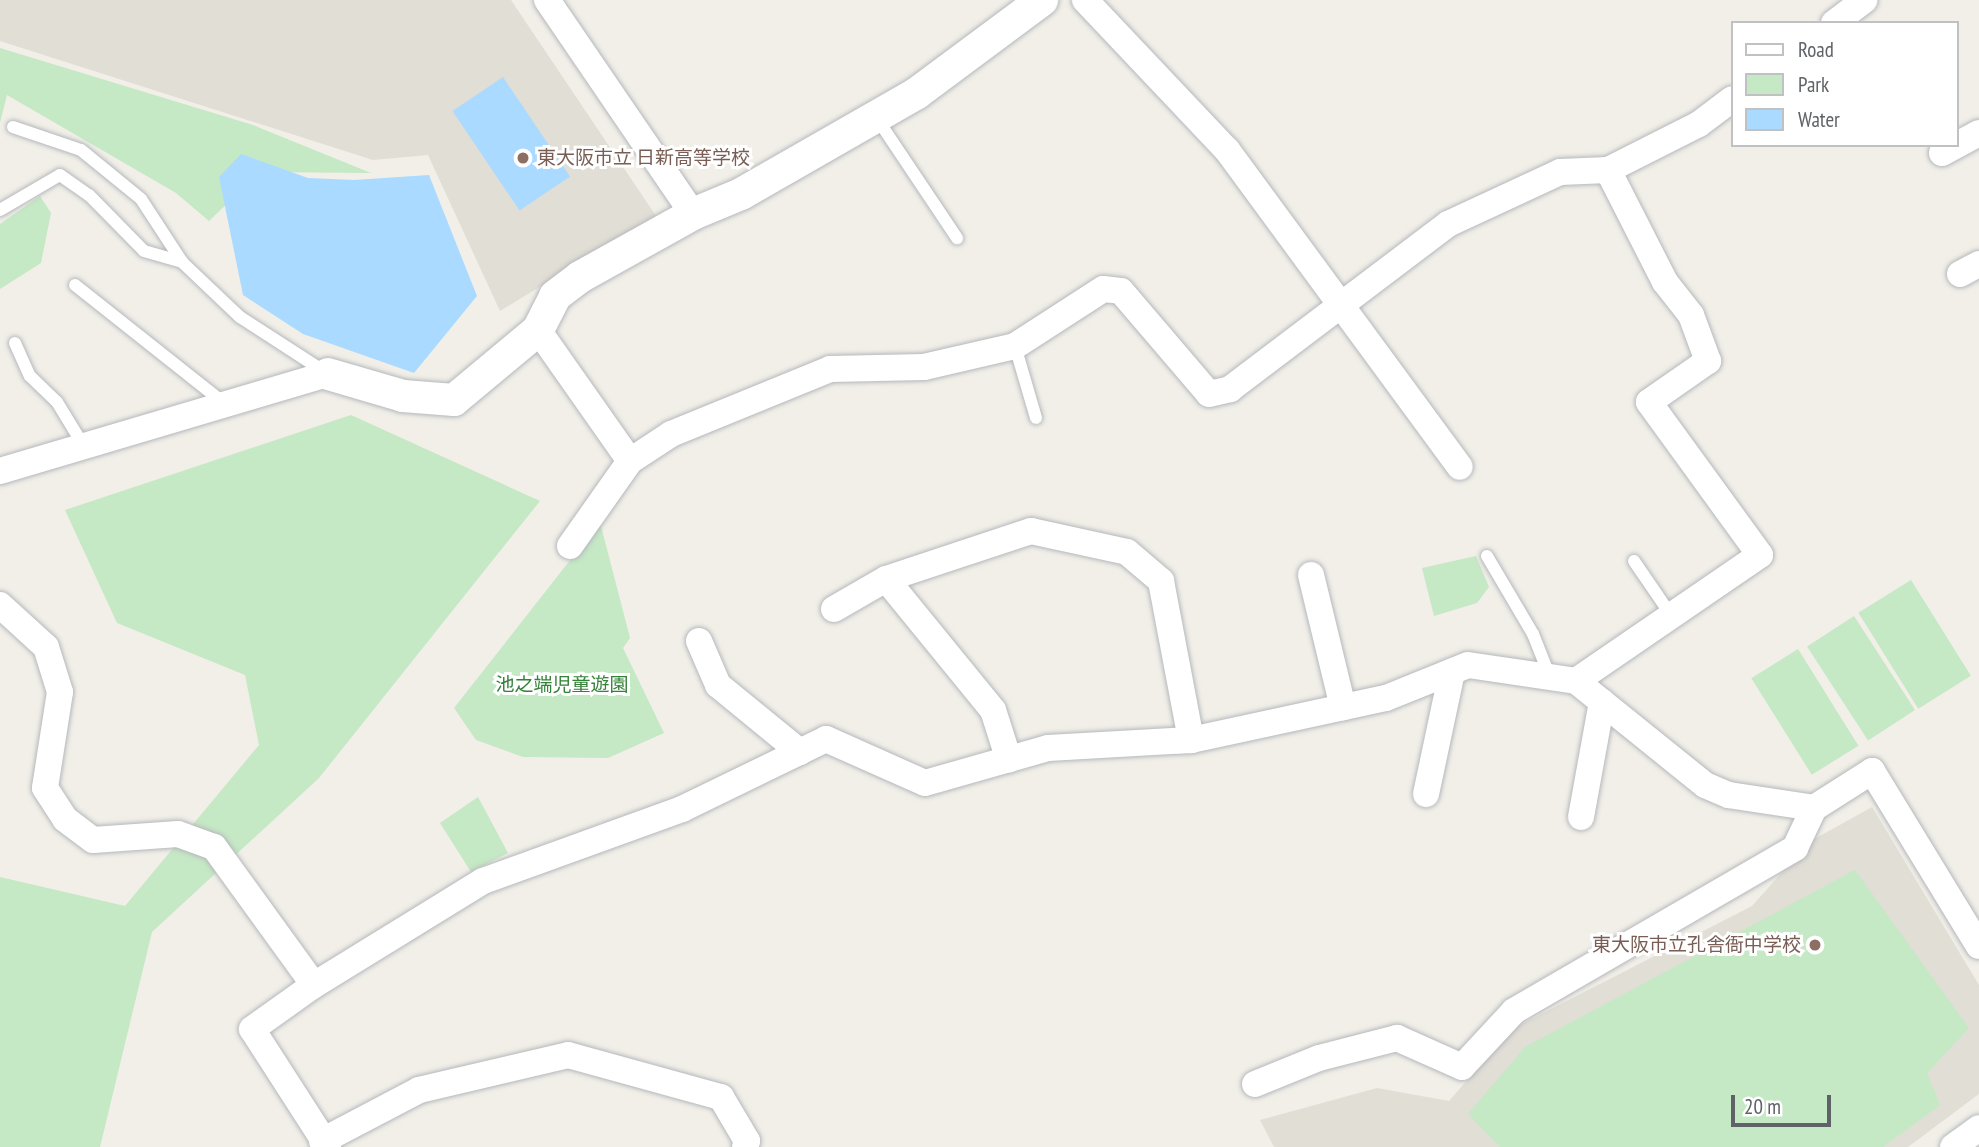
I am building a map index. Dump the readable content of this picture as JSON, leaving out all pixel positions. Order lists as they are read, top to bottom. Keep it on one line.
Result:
{"parks":["池之端児童遊園"],"places":["東大阪市立 日新高等学校","東大阪市立孔舎衙中学校"],"legend":["Road","Park","Water"],"scale_bar":"20 m"}
